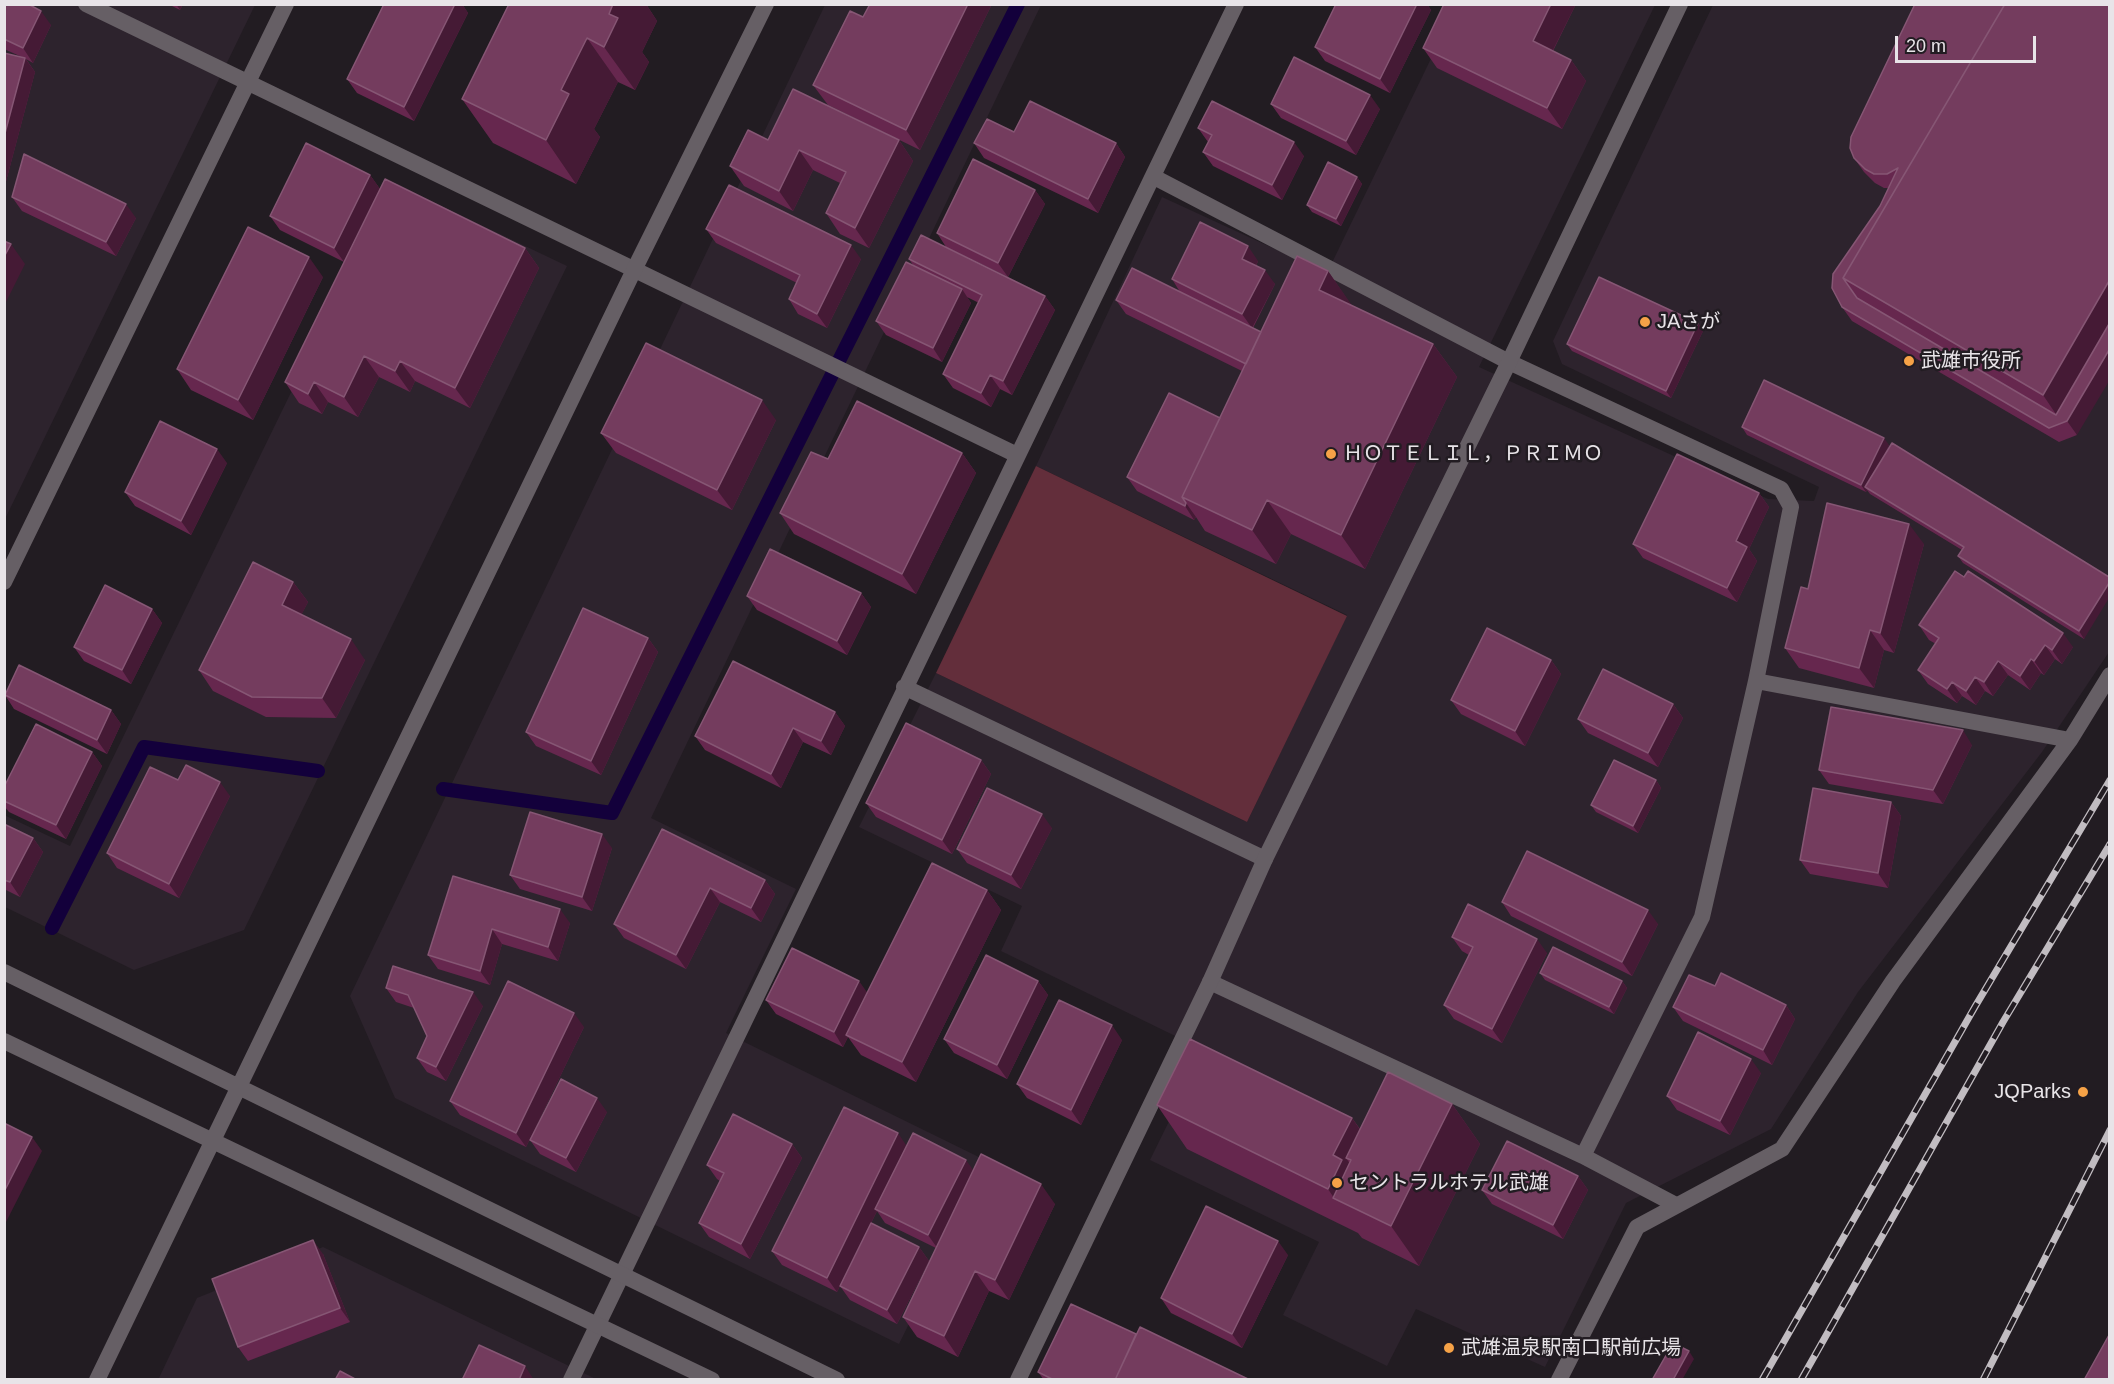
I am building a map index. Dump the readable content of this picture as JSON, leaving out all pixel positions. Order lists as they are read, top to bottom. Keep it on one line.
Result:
{"places":["JAさが","武雄市役所","ＨＯＴＥＬＩＬ，ＰＲＩＭＯ","JQParks","セントラルホテル武雄","武雄温泉駅南口駅前広場"],"scale_bar":"20 m"}
